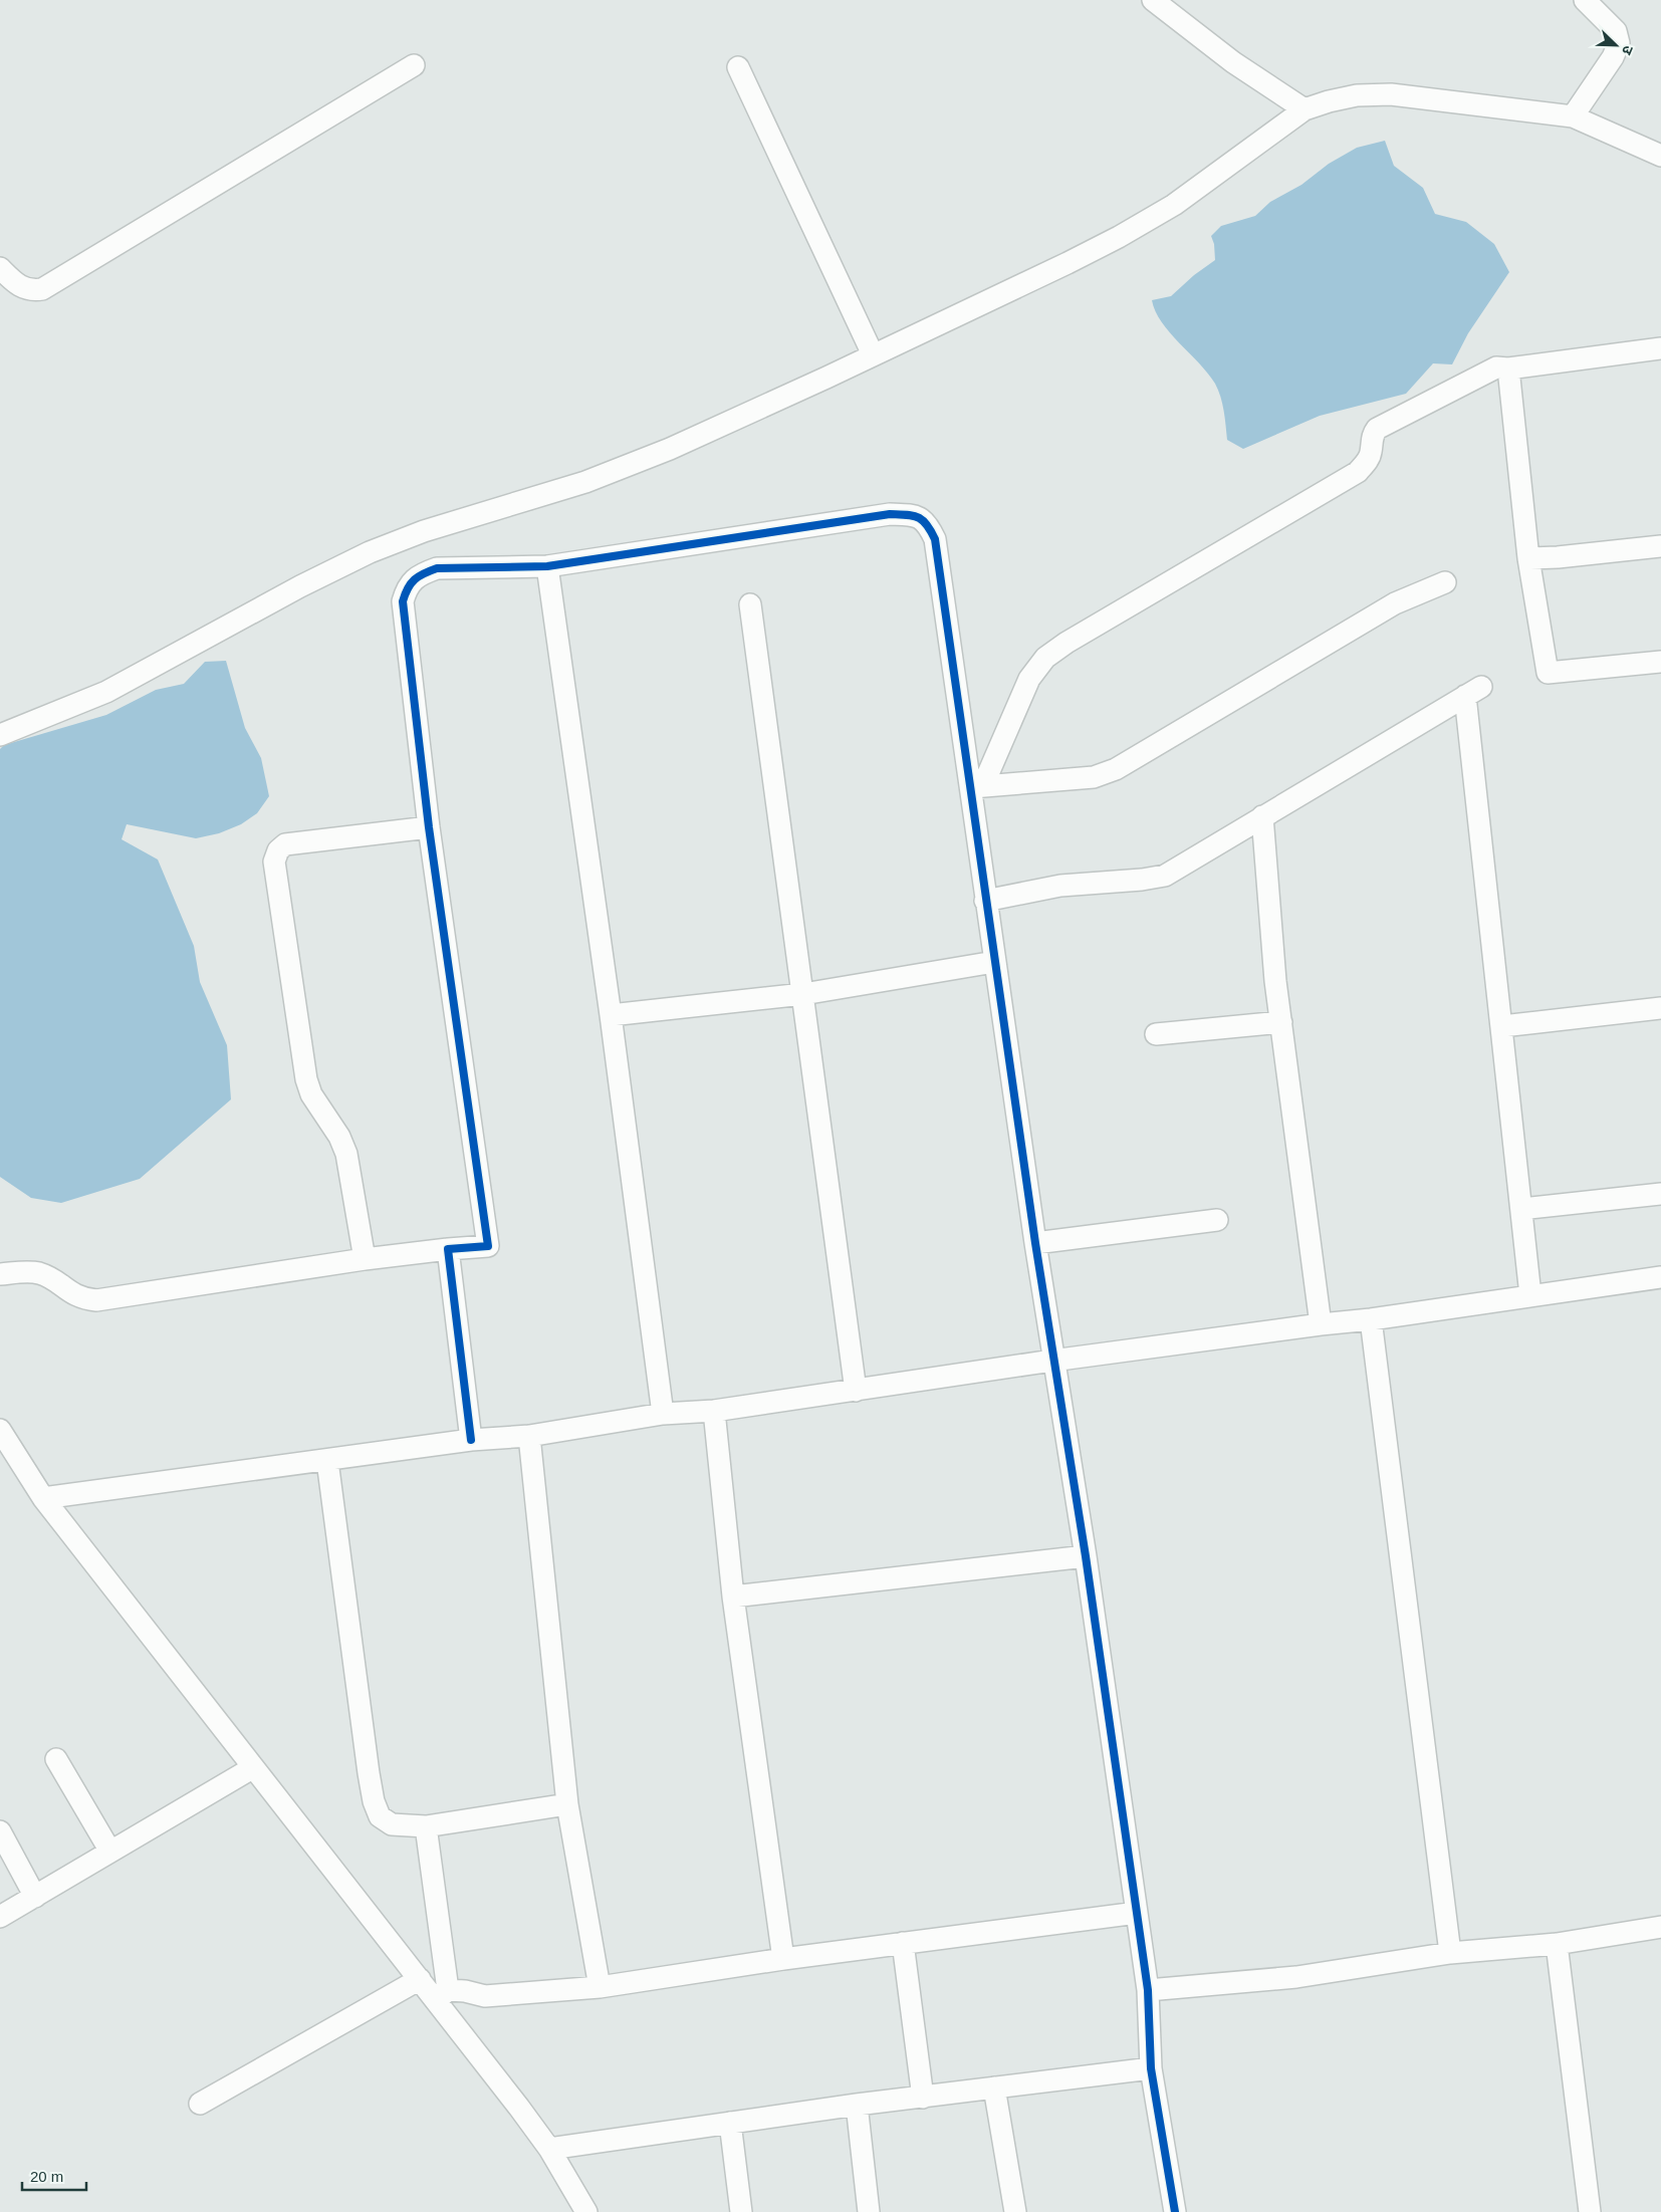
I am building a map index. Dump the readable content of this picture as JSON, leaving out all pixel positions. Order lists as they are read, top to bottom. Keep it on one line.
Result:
{"scale_bar":"20 m","north":"bottom right"}
